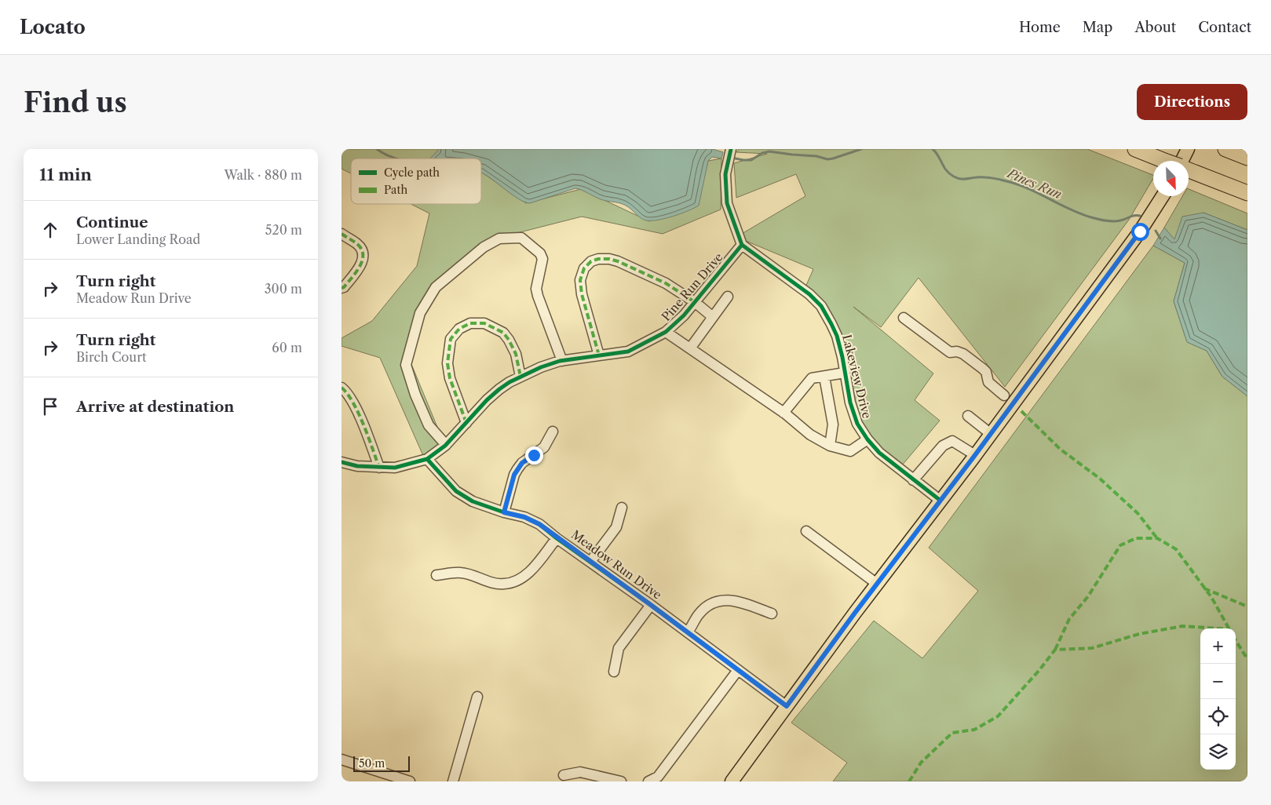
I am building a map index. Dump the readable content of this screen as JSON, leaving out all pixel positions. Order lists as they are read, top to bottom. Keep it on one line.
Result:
{"streets":{"street":["Pine Run Drive","Lakeview Drive","Meadow Run Drive"]},"crossings":[["Pine Run Drive","Lakeview Drive"],["Pine Run Drive","Meadow Run Drive"]],"water":["Pines Run"],"legend":["Cycle path","Path"],"scale_bar":"50 m","north":"bottom right","page":{"header":"Locato","nav":["Home","Map","About","Contact"],"buttons":"Directions","title":"Find us","heading":["11 min","Walk · 880 m"],"list":[["Continue","Lower Landing Road","520 m"],["Turn right","Meadow Run Drive","300 m"],["Turn right","Birch Court","60 m"],"Arrive at destination"],"map_buttons":["+","−"],"scale":"50 m"}}
